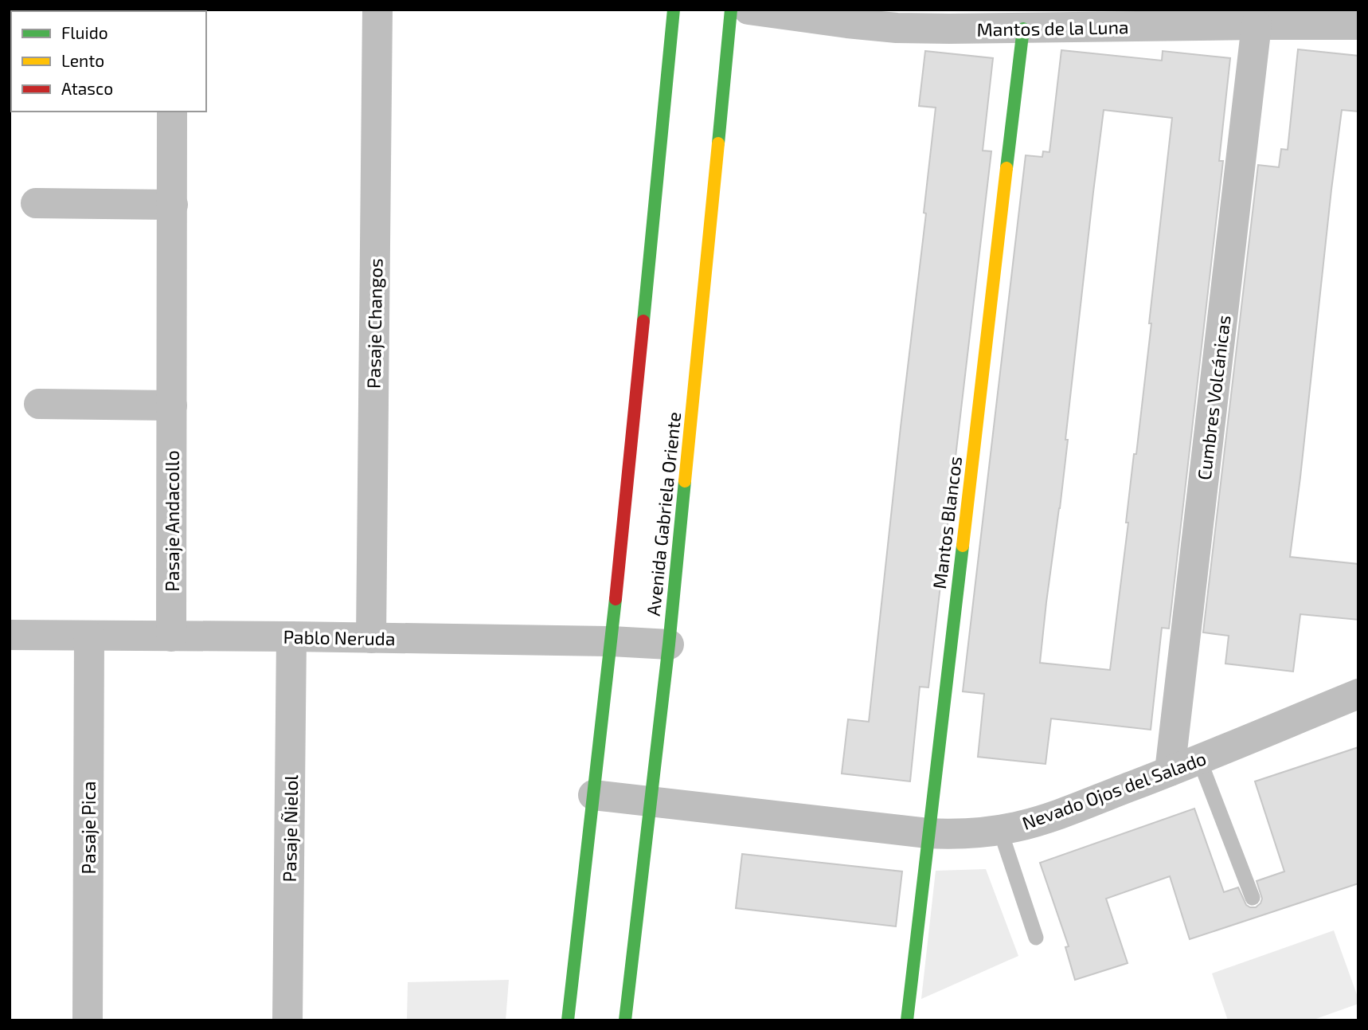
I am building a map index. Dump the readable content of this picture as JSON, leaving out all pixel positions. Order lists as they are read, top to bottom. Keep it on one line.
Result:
{"streets":{"main road":["Avenida Gabriela Oriente","Mantos Blancos"],"street":["Mantos de la Luna","Pasaje Changos","Cumbres Volcánicas","Pasaje Andacollo","Pablo Neruda","Nevado Ojos del Salado","Pasaje Pica","Pasaje Ñielol"]},"crossings":[["Mantos de la Luna","Cumbres Volcánicas"],["Mantos de la Luna","Mantos Blancos"],["Pasaje Changos","Pablo Neruda"],["Cumbres Volcánicas","Nevado Ojos del Salado"],["Avenida Gabriela Oriente","Pablo Neruda"],["Avenida Gabriela Oriente","Nevado Ojos del Salado"],["Pasaje Andacollo","Pablo Neruda"],["Mantos Blancos","Nevado Ojos del Salado"],["Pablo Neruda","Pasaje Pica"],["Pablo Neruda","Pasaje Ñielol"]],"legend":["Fluido","Lento","Atasco"]}
